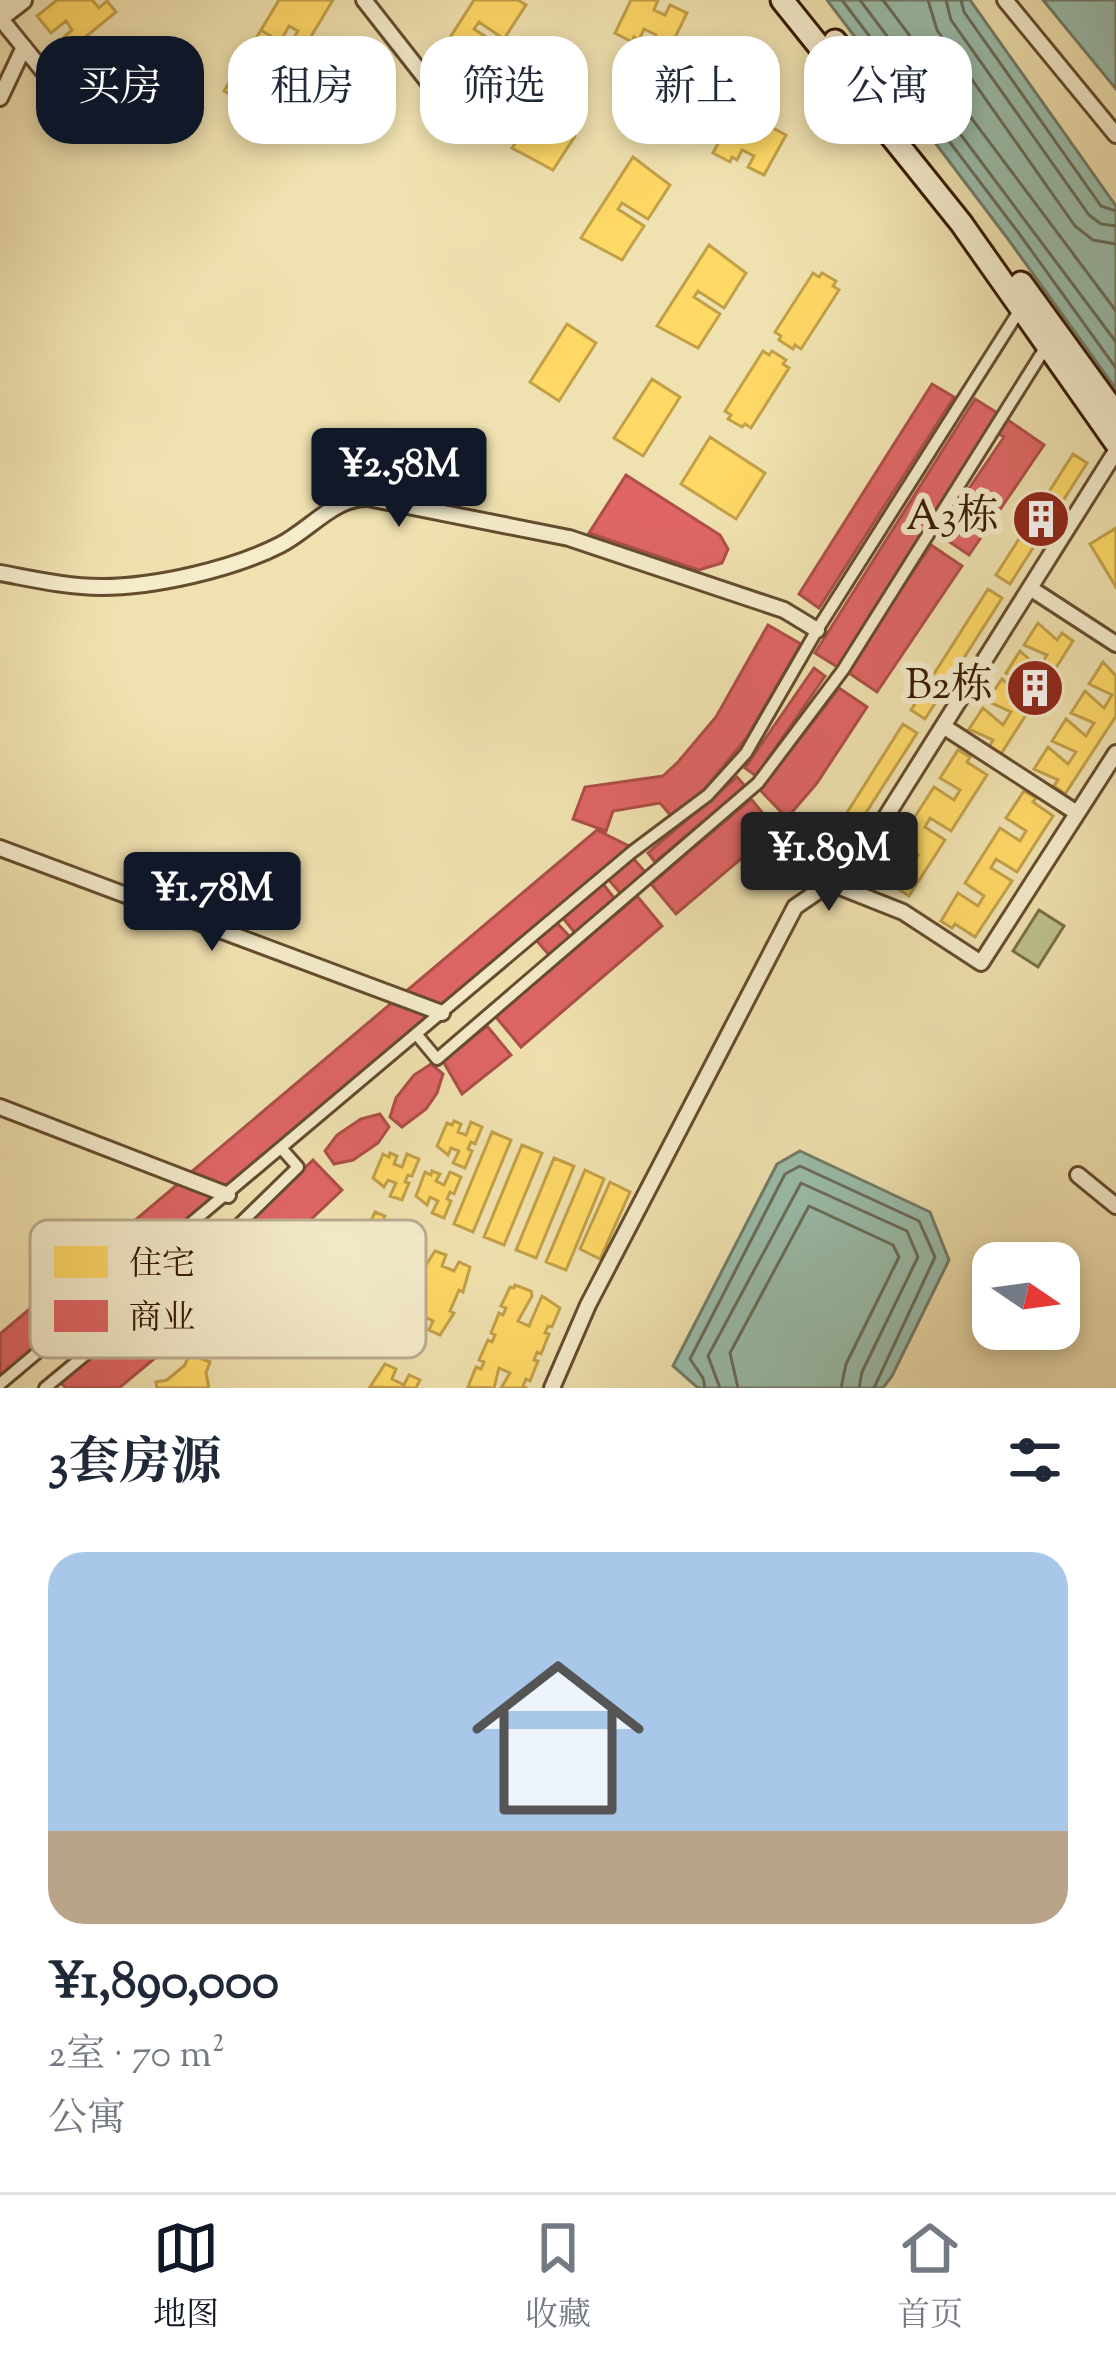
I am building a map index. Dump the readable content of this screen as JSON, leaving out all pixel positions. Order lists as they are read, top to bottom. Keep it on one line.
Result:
{"places":{"building":["A3栋","B2栋"]},"legend":["住宅","商业"],"north":"right","page":{"chip":["买房","租房","筛选","新上","公寓"],"price":["¥2.58M","¥1.89M","¥1.78M"],"heading":"3套房源","list":[{"name":"¥1,890,000","note":"2室 · 70 m² · 公寓"}],"tabs":["地图","收藏","首页"]}}
